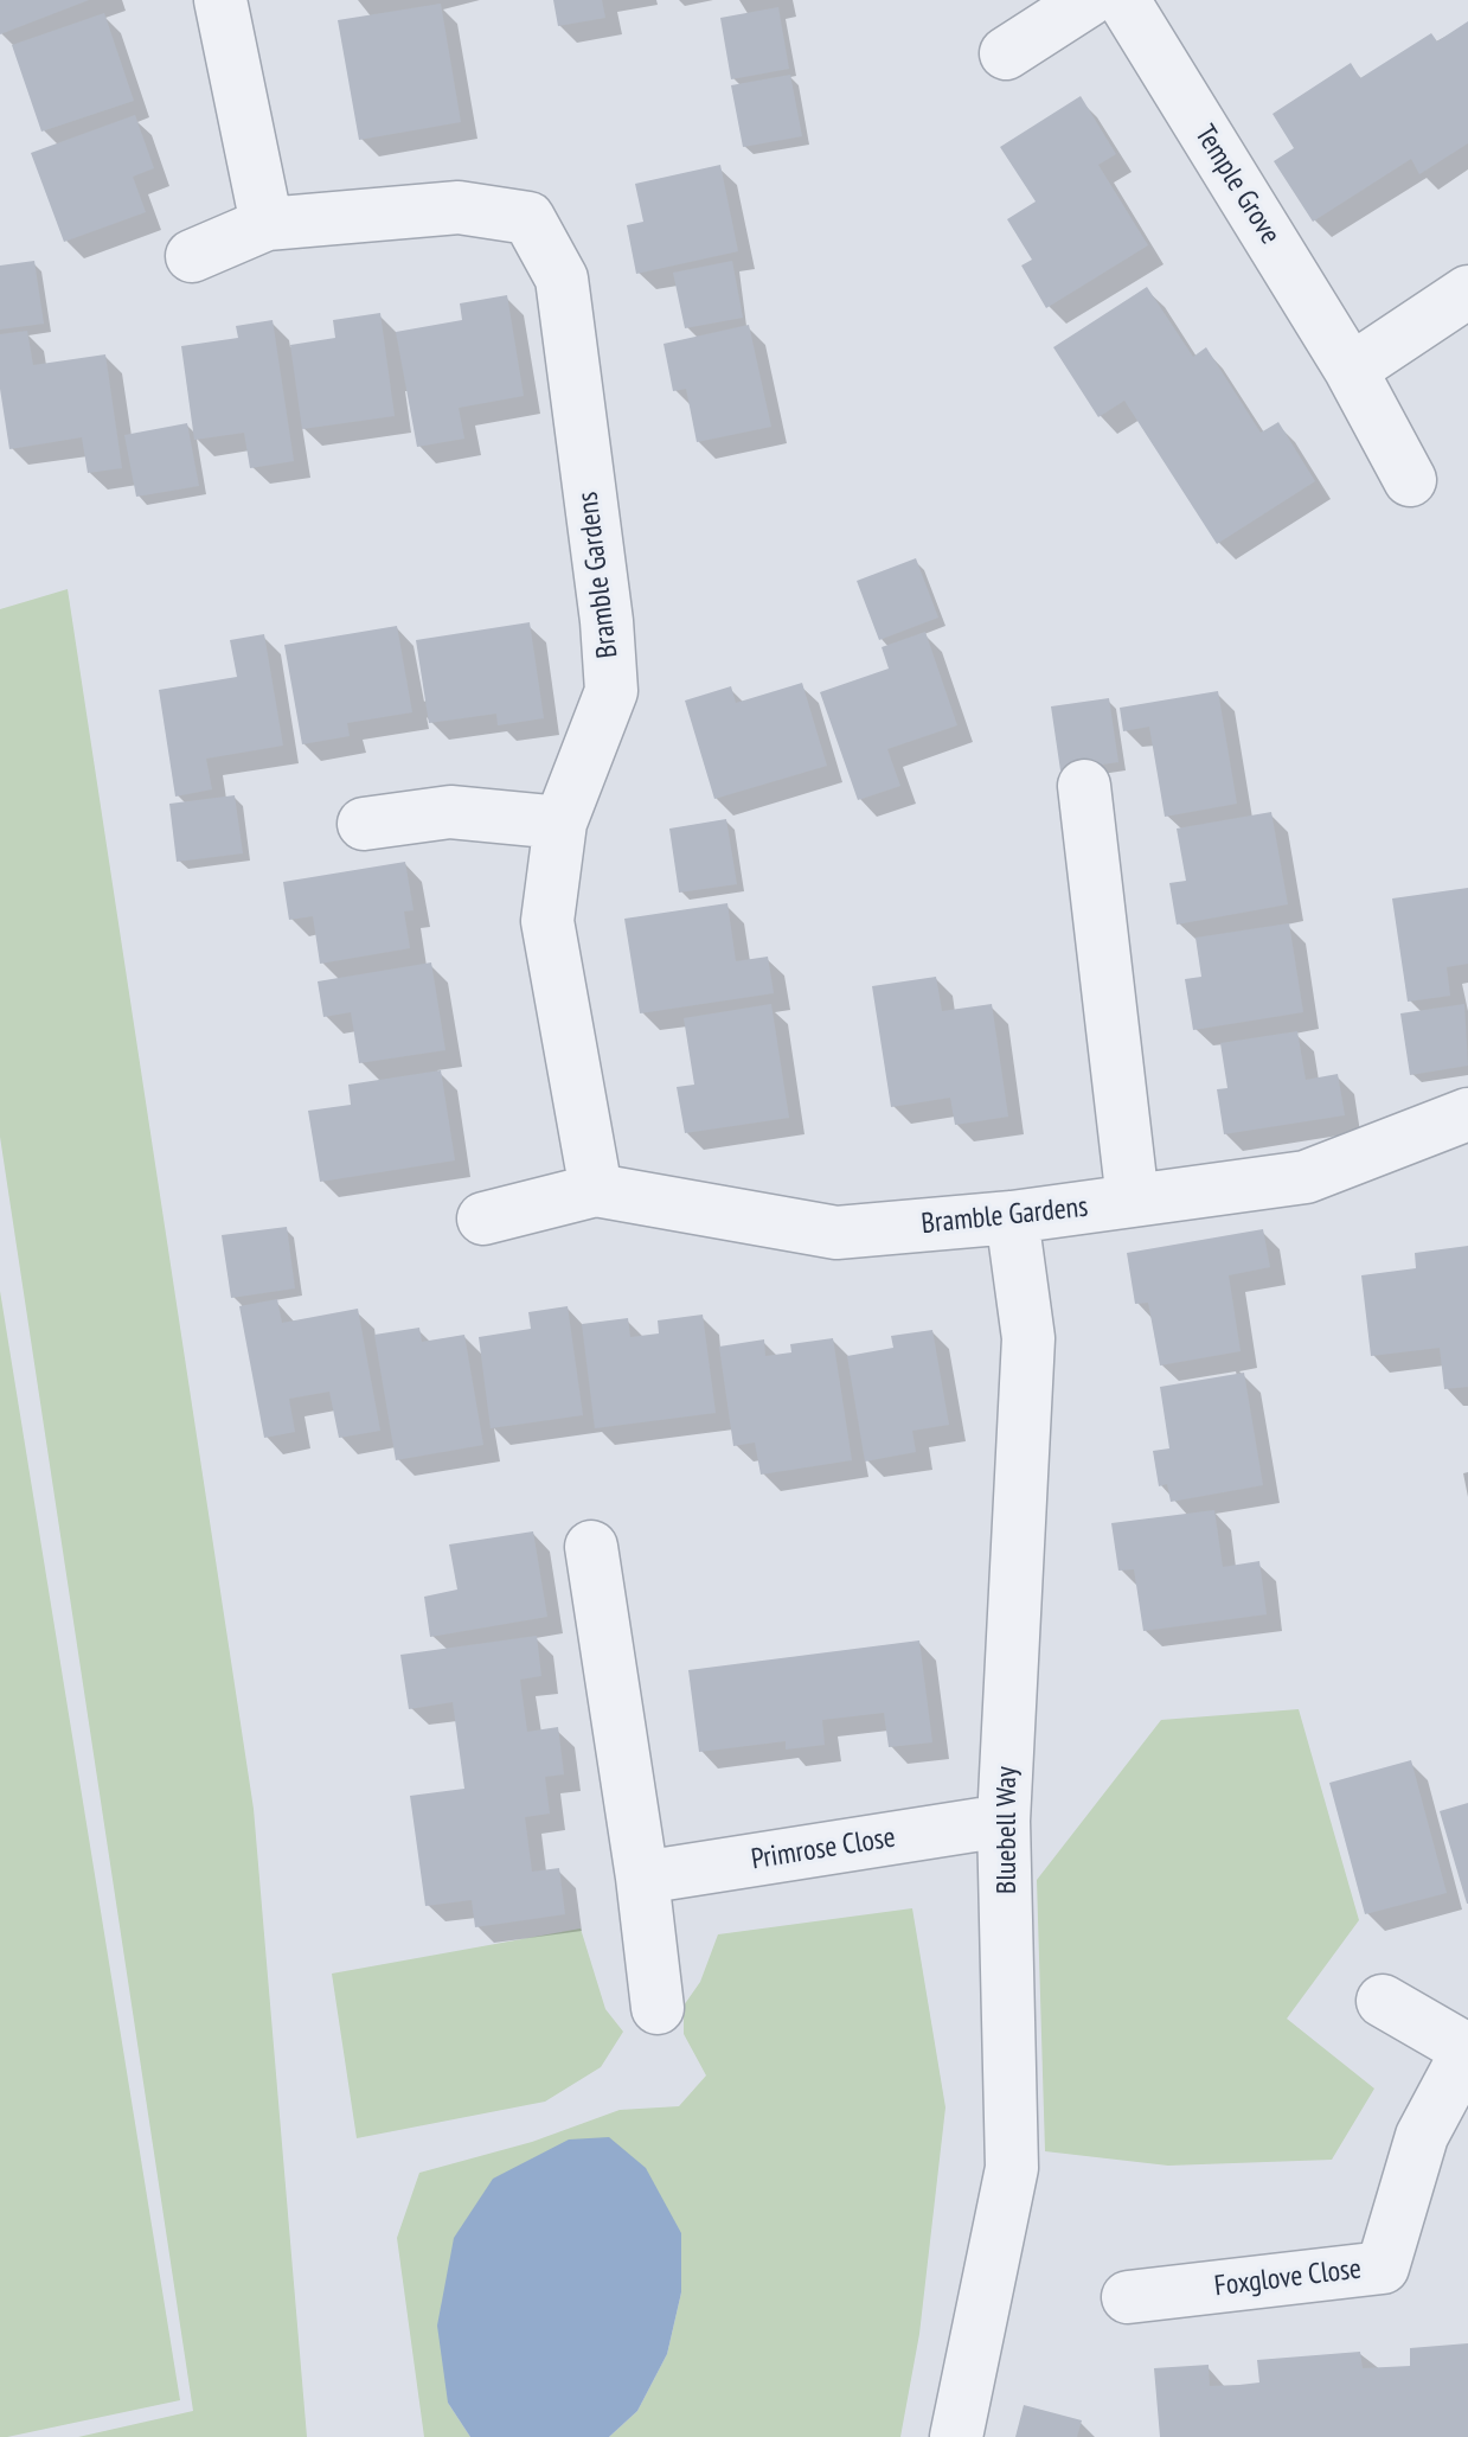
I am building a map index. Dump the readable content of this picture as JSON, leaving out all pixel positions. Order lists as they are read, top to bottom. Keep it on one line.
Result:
{"streets":{"street":["Temple Grove","Bramble Gardens","Bluebell Way","Primrose Close","Foxglove Close"]},"crossings":[["Bramble Gardens","Bluebell Way"],["Bluebell Way","Primrose Close"]]}
